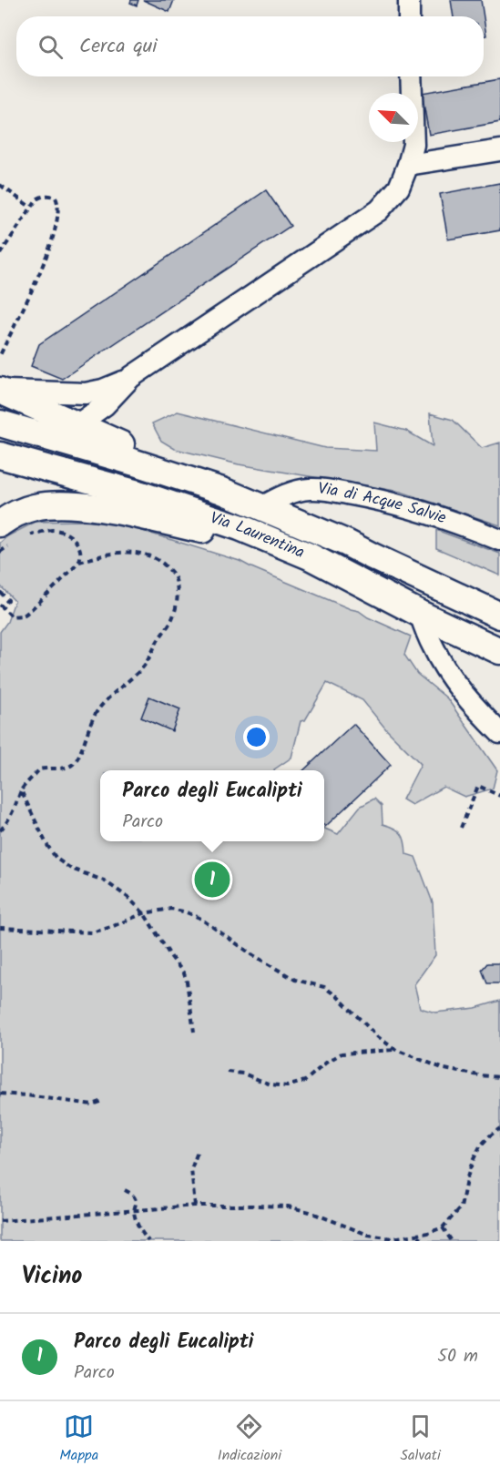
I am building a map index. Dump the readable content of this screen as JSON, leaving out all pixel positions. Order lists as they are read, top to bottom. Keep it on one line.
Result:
{"streets":{"main road":["Via Laurentina"],"lane":["Via di Acque Salvie"]},"crossings":[["Via di Acque Salvie","Via Laurentina"]],"north":"top left","page":{"search":"Cerca qui","popup":["Parco degli Eucalipti","Parco"],"pins":"1","heading":"Vicino","list":[{"mark":"1","name":"Parco degli Eucalipti","note":"Parco","value":"50 m"}],"nav":["Mappa","Indicazioni","Salvati"]}}
